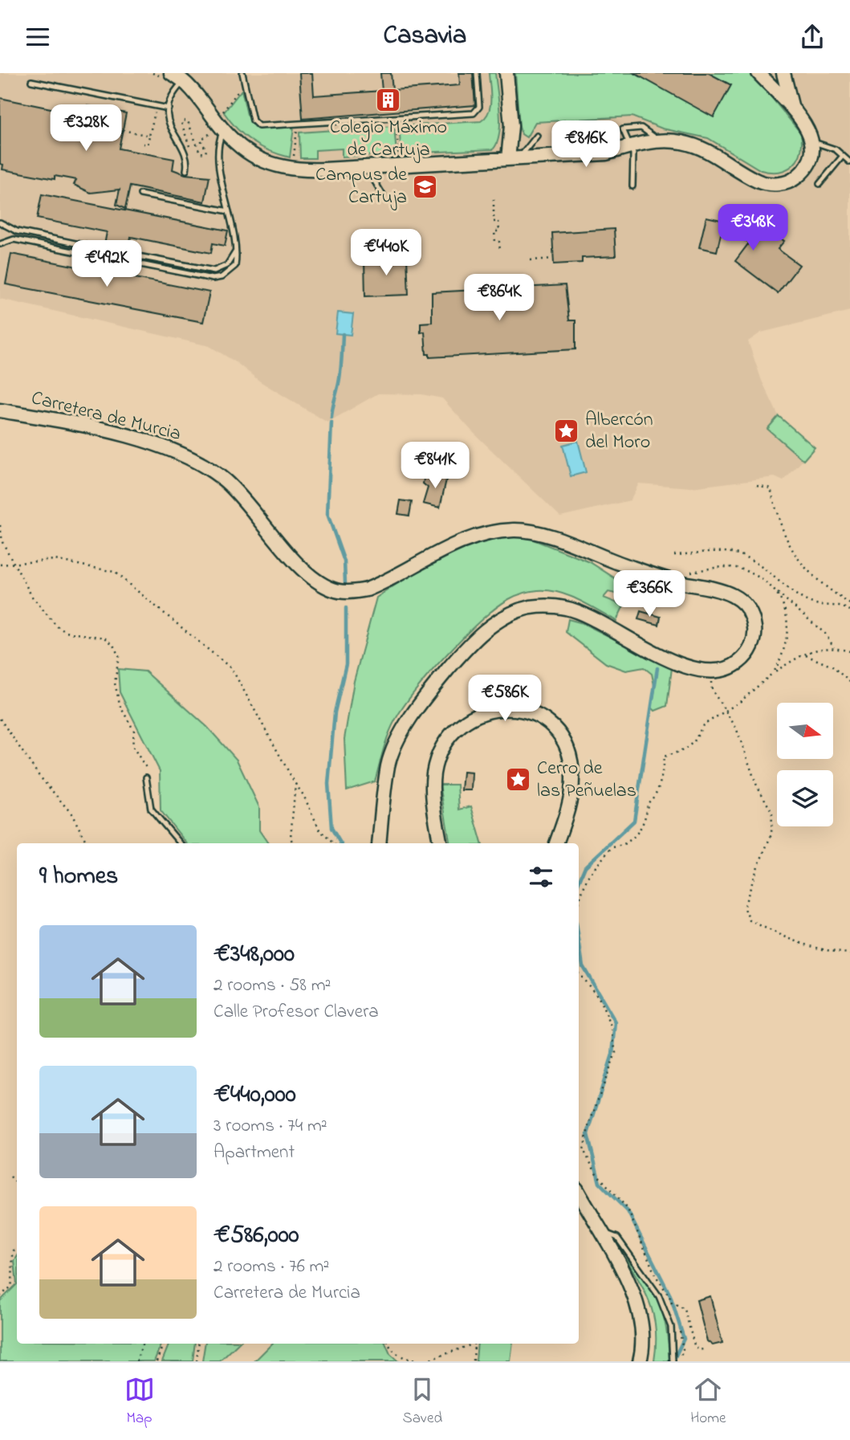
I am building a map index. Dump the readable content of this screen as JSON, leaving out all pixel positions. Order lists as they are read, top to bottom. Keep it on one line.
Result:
{"streets":{"main road":["Carretera de Murcia"]},"places":{"building":["Colegio Máximo de Cartuja"],"school or university":["Campus de Cartuja"],"place":["Albercón del Moro","Cerro de las Peñuelas"]},"north":"right","page":{"header":"Casavia","price":["€328K","€816K","€348K","€440K","€492K","€864K","€841K","€366K","€586K"],"heading":"9 homes","list":[{"name":"€348,000","note":"2 rooms · 58 m² · Calle Profesor Clavera"},{"name":"€440,000","note":"3 rooms · 74 m² · Apartment"},{"name":"€586,000","note":"2 rooms · 76 m² · Carretera de Murcia"}],"tabs":["Map","Saved","Home"]}}
